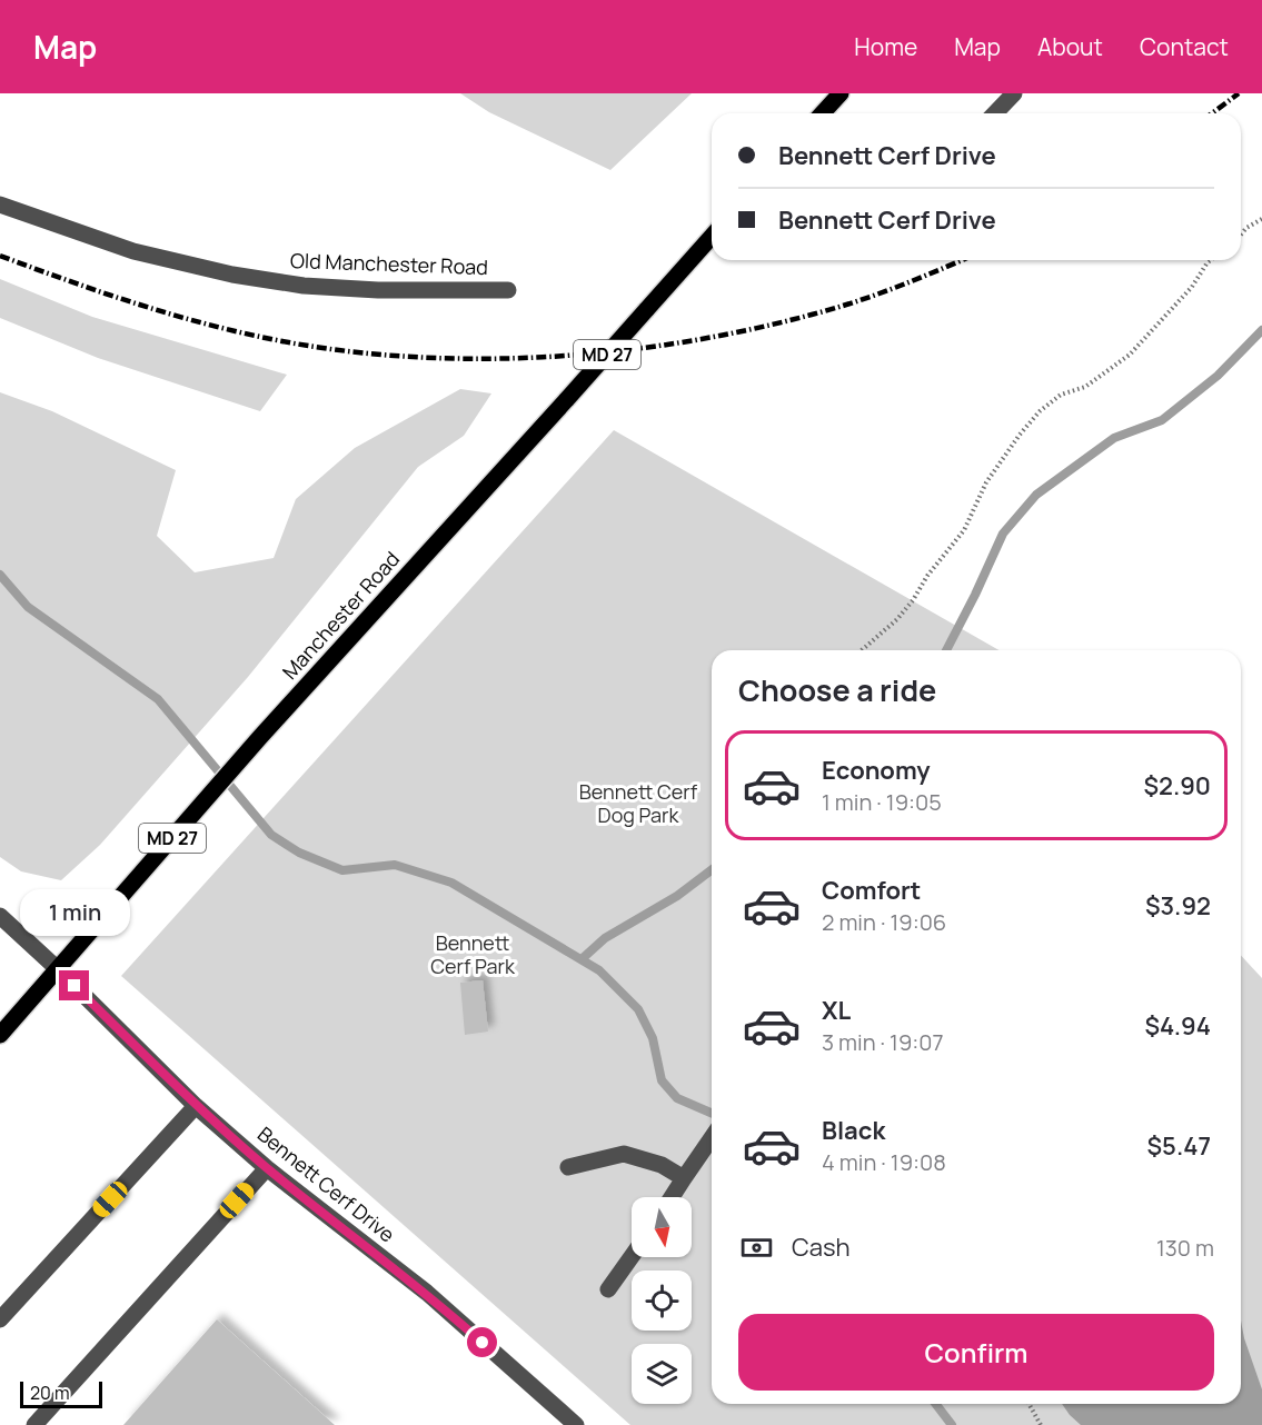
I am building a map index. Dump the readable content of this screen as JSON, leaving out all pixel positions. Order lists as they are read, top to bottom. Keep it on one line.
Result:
{"streets":{"main road":["MD 27","Manchester Road"],"street":["Old Manchester Road","Bennett Cerf Drive"]},"crossings":[["Manchester Road","Bennett Cerf Drive"]],"parks":["Bennett Cerf Dog Park","Bennett Cerf Park"],"scale_bar":"20 m","north":"bottom","page":{"header":"Map","nav":["Home","Map","About","Contact"],"banner":["Bennett Cerf Drive","Bennett Cerf Drive"],"heading":"Choose a ride","list":[{"name":"Economy","note":"1 min · 19:05","value":"$2.90"},{"name":"Comfort","note":"2 min · 19:06","value":"$3.92"},{"name":"XL","note":"3 min · 19:07","value":"$4.94"},{"name":"Black","note":"4 min · 19:08","value":"$5.47"}],"bubble":"1 min","pay":["Cash","130 m"],"buttons":"Confirm","scale":"20 m"}}
